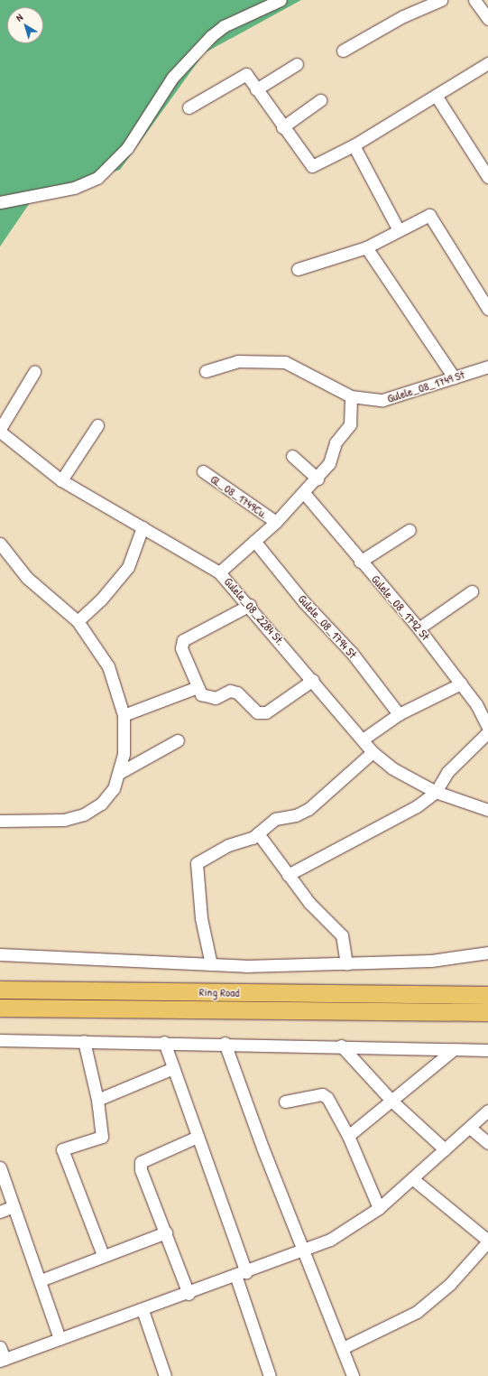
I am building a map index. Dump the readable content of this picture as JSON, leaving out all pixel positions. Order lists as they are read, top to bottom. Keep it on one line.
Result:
{"streets":{"highway":["Ring Road"],"street":["Gulele_08_1749 St","GL_08_1749Cu.","Gulele_08_1792 St","Gulele_08_2284 St.","Gulele_08_1794 St"]},"north":"top left"}
